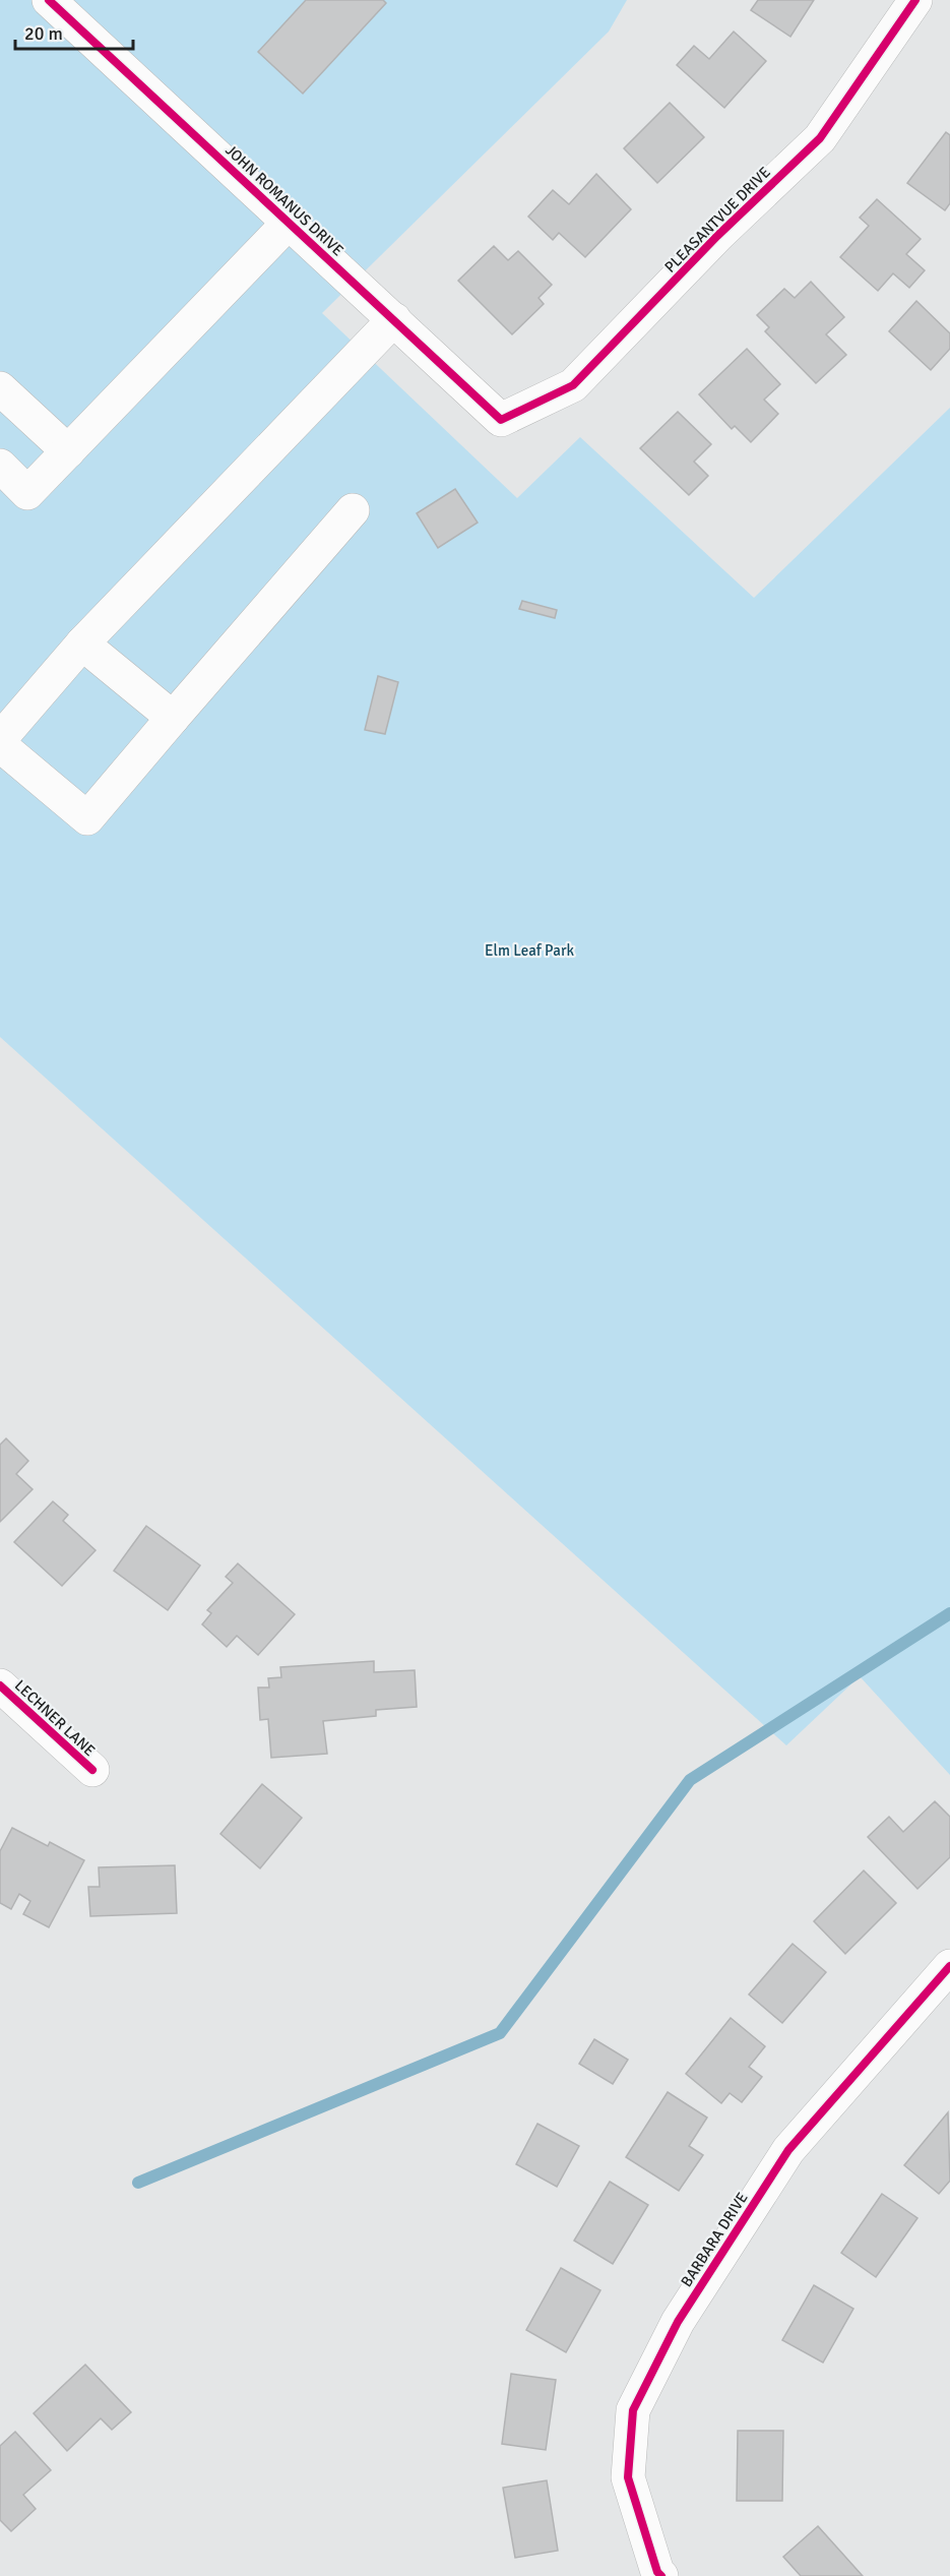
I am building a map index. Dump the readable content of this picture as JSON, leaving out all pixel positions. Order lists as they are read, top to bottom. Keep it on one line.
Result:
{"streets":{"street":["JOHN ROMANUS DRIVE","PLEASANTVUE DRIVE","LECHNER LANE","BARBARA DRIVE"]},"crossings":[["JOHN ROMANUS DRIVE","PLEASANTVUE DRIVE"]],"parks":["Elm Leaf Park"],"scale_bar":"20 m"}
